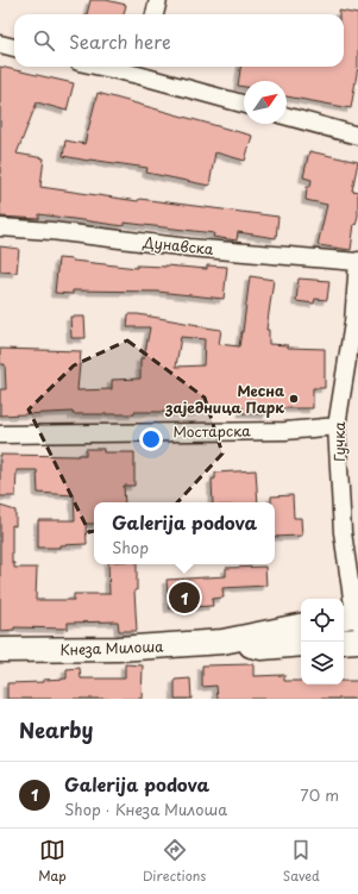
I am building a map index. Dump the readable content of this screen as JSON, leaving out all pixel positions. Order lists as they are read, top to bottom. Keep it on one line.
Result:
{"streets":{"main road":["Кнеза Милоша"],"street":["Дунавска","Мостарска","Гучка"]},"crossings":[["Дунавска","Гучка"],["Мостарска","Гучка"]],"places":["Месна заједница Парк"],"north":"top right","page":{"search":"Search here","popup":["Galerija podova","Shop"],"pins":"1","heading":"Nearby","list":[{"mark":"1","name":"Galerija podova","note":"Shop · Кнеза Милоша","value":"70 m"}],"nav":["Map","Directions","Saved"]}}
